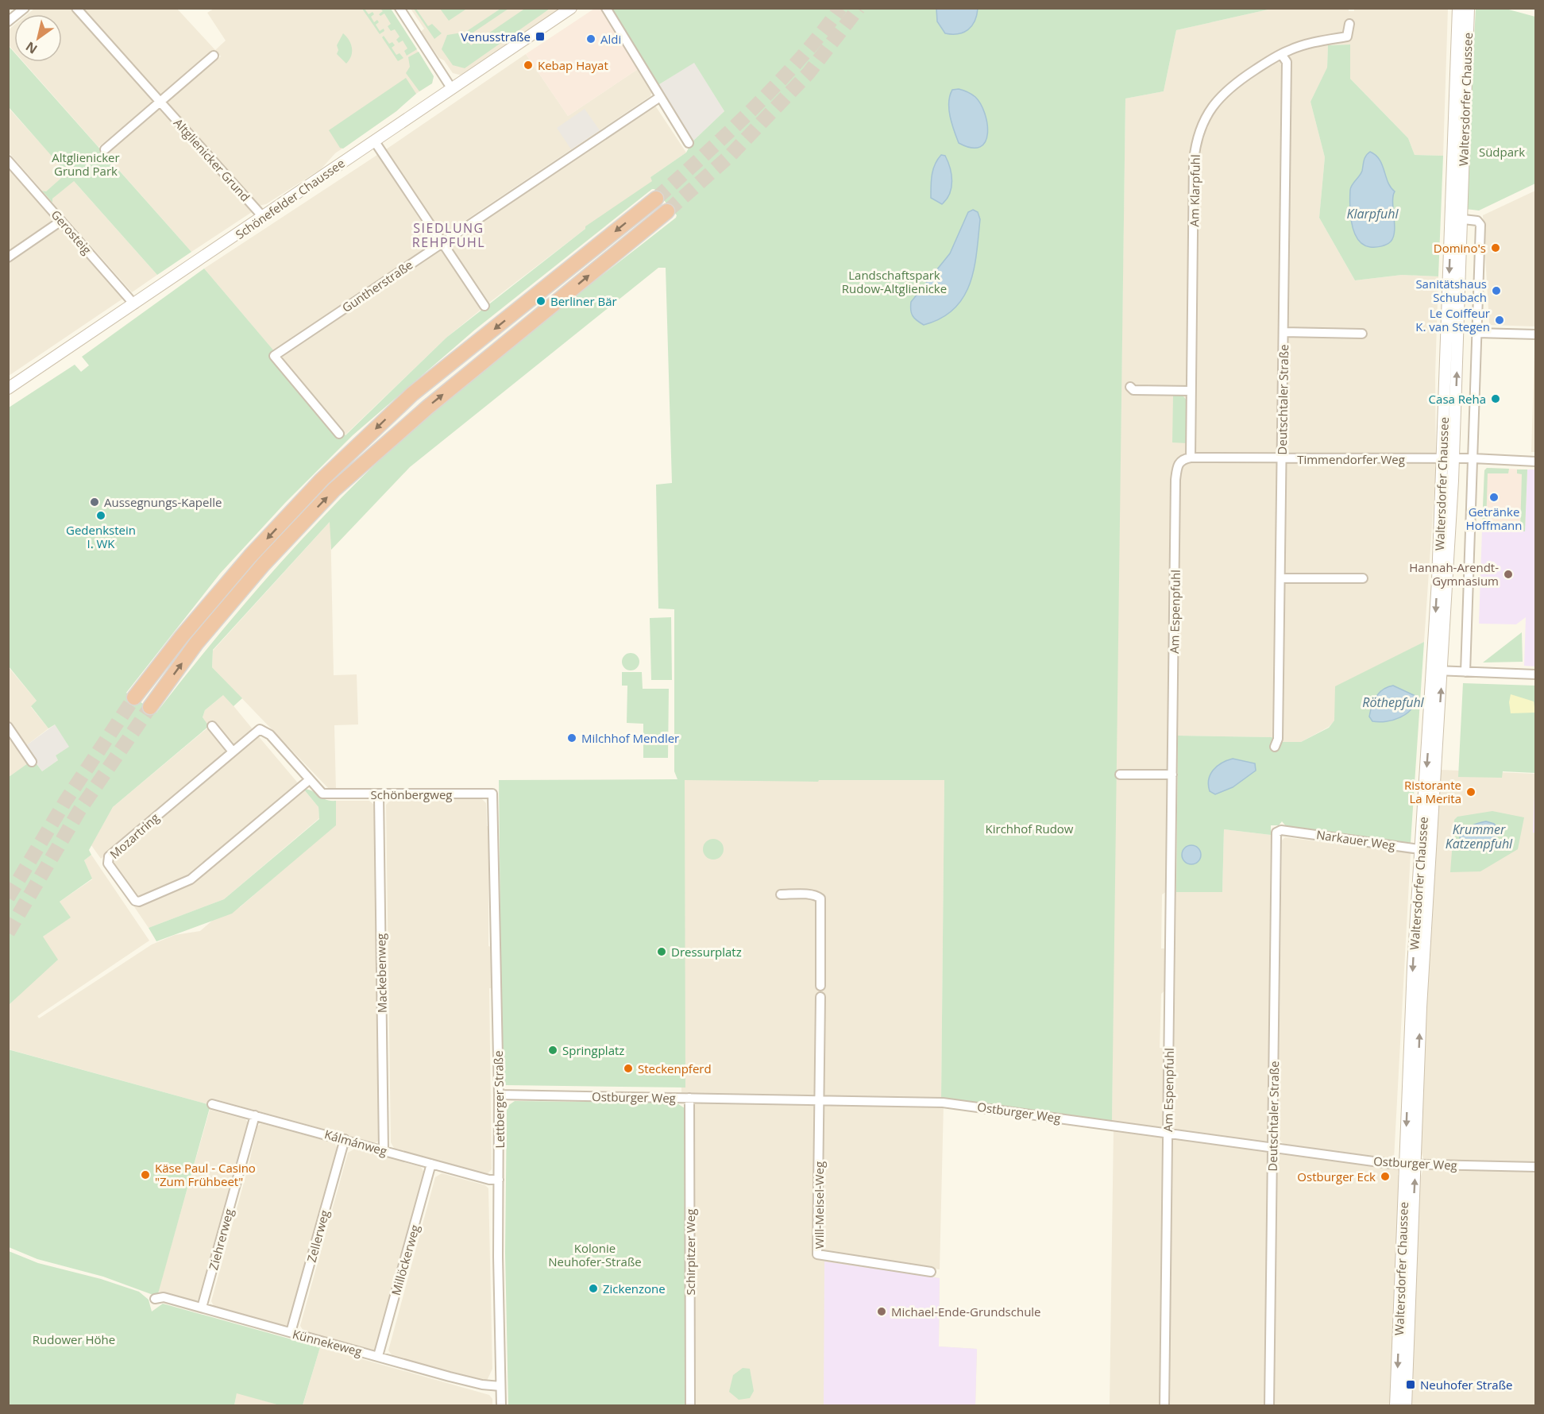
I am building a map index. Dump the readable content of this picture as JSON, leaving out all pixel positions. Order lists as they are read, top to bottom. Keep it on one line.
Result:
{"streets":{"main road":["Waltersdorfer Chaussee","Schönefelder Chaussee"],"street":["Altglienicker Grund","Am Klarpfuhl","Gerosteig","Guntherstraße","Deutschtaler Straße","Timmendorfer Weg","Am Espenpfuhl","Schönbergweg","Mozartring","Narkauer Weg","Mackebenweg","Ostburger Weg","Lettberger Straße","Kálmánweg","Will-Meisel-Weg","Zellerweg","Ziehrerweg","Schirpitzer Weg","Millöckerweg","Künnekeweg"]},"crossings":[["Waltersdorfer Chaussee","Timmendorfer Weg"],["Waltersdorfer Chaussee","Narkauer Weg"],["Waltersdorfer Chaussee","Ostburger Weg"],["Altglienicker Grund","Schönefelder Chaussee"],["Am Klarpfuhl","Deutschtaler Straße"],["Am Klarpfuhl","Timmendorfer Weg"],["Am Klarpfuhl","Am Espenpfuhl"],["Schönefelder Chaussee","Gerosteig"],["Deutschtaler Straße","Timmendorfer Weg"],["Deutschtaler Straße","Narkauer Weg"],["Deutschtaler Straße","Ostburger Weg"],["Timmendorfer Weg","Am Espenpfuhl"],["Am Espenpfuhl","Ostburger Weg"],["Schönbergweg","Mozartring"],["Schönbergweg","Mackebenweg"],["Schönbergweg","Lettberger Straße"],["Mackebenweg","Kálmánweg"],["Ostburger Weg","Lettberger Straße"],["Ostburger Weg","Will-Meisel-Weg"],["Ostburger Weg","Schirpitzer Weg"],["Lettberger Straße","Kálmánweg"],["Lettberger Straße","Künnekeweg"],["Kálmánweg","Zellerweg"],["Kálmánweg","Ziehrerweg"],["Kálmánweg","Millöckerweg"],["Zellerweg","Künnekeweg"],["Ziehrerweg","Künnekeweg"],["Millöckerweg","Künnekeweg"]],"districts":["SIEDLUNG REHPFUHL"],"water":["Klarpfuhl","Röthepfuhl","Krummer Katzenpfuhl"],"parks":["Südpark","Altglienicker Grund Park","Landschaftspark Rudow-Altglienicke","Kirchhof Rudow","Kolonie Neuhofer-Straße","Rudower Höhe"],"places":{"transit":["Venusstraße","Neuhofer Straße"],"other":["Aldi","Kebap Hayat","Domino's","Sanitätshaus Schubach","Berliner Bär","Le Coiffeur K. van Stegen","Casa Reha","Getränke Hoffmann","Aussegnungs-Kapelle","Gedenkstein I. WK","Hannah-Arendt- Gymnasium","Milchhof Mendler","Ristorante La Merita","Dressurplatz","Springplatz","Steckenpferd","Käse Paul - Casino \"Zum Frühbeet\"","Ostburger Eck","Zickenzone","Michael-Ende-Grundschule"]},"north":"bottom left"}
